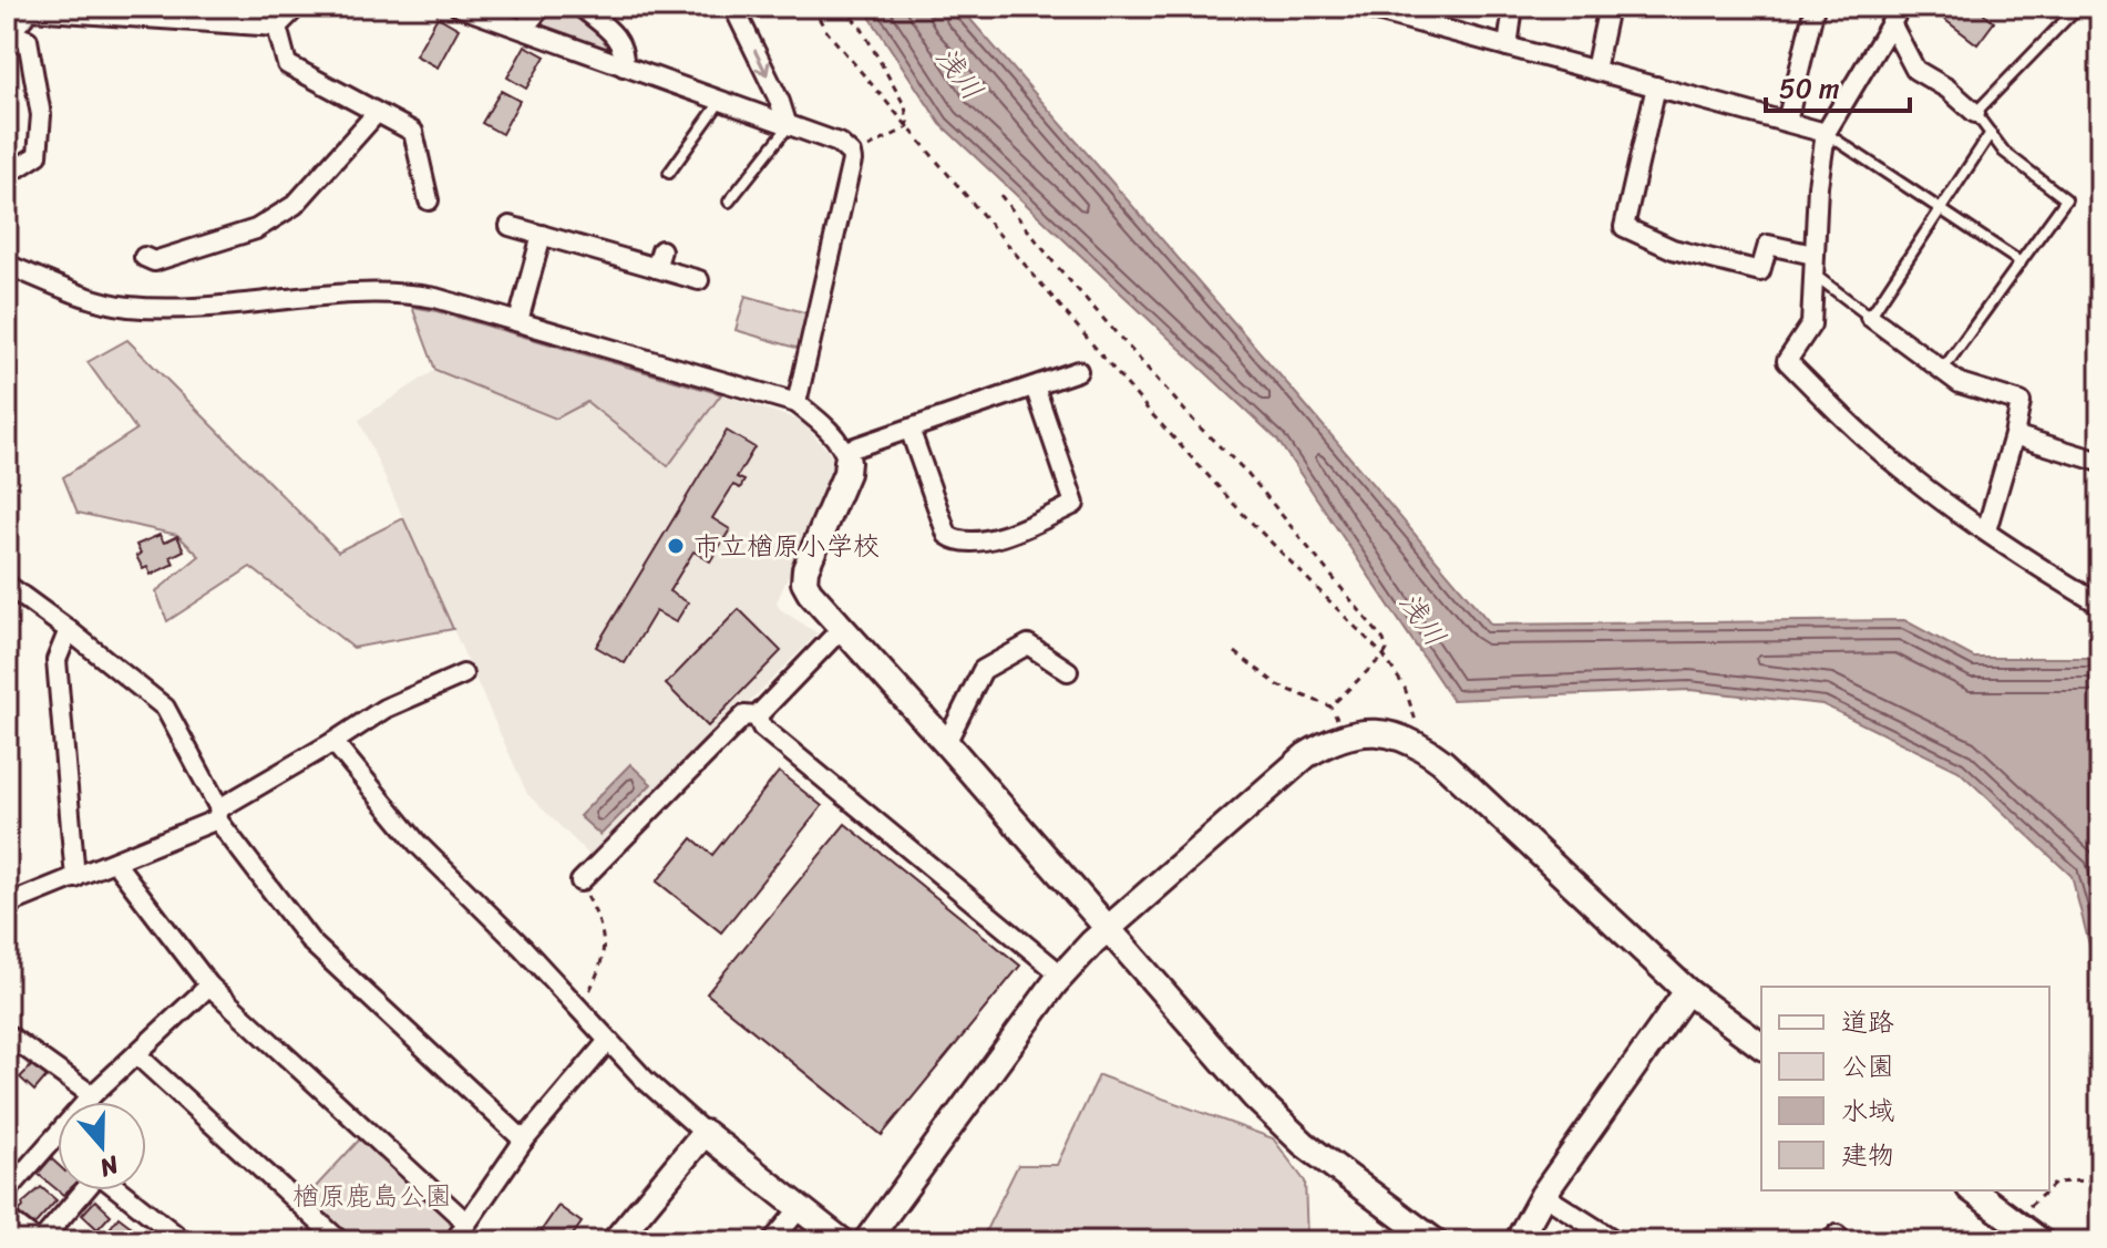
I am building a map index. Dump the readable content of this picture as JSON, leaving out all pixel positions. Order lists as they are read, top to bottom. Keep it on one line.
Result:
{"water":["浅川"],"parks":["楢原鹿島公園"],"places":["市立楢原小学校"],"legend":["道路","公園","水域","建物"],"scale_bar":"50 m","north":"bottom"}
